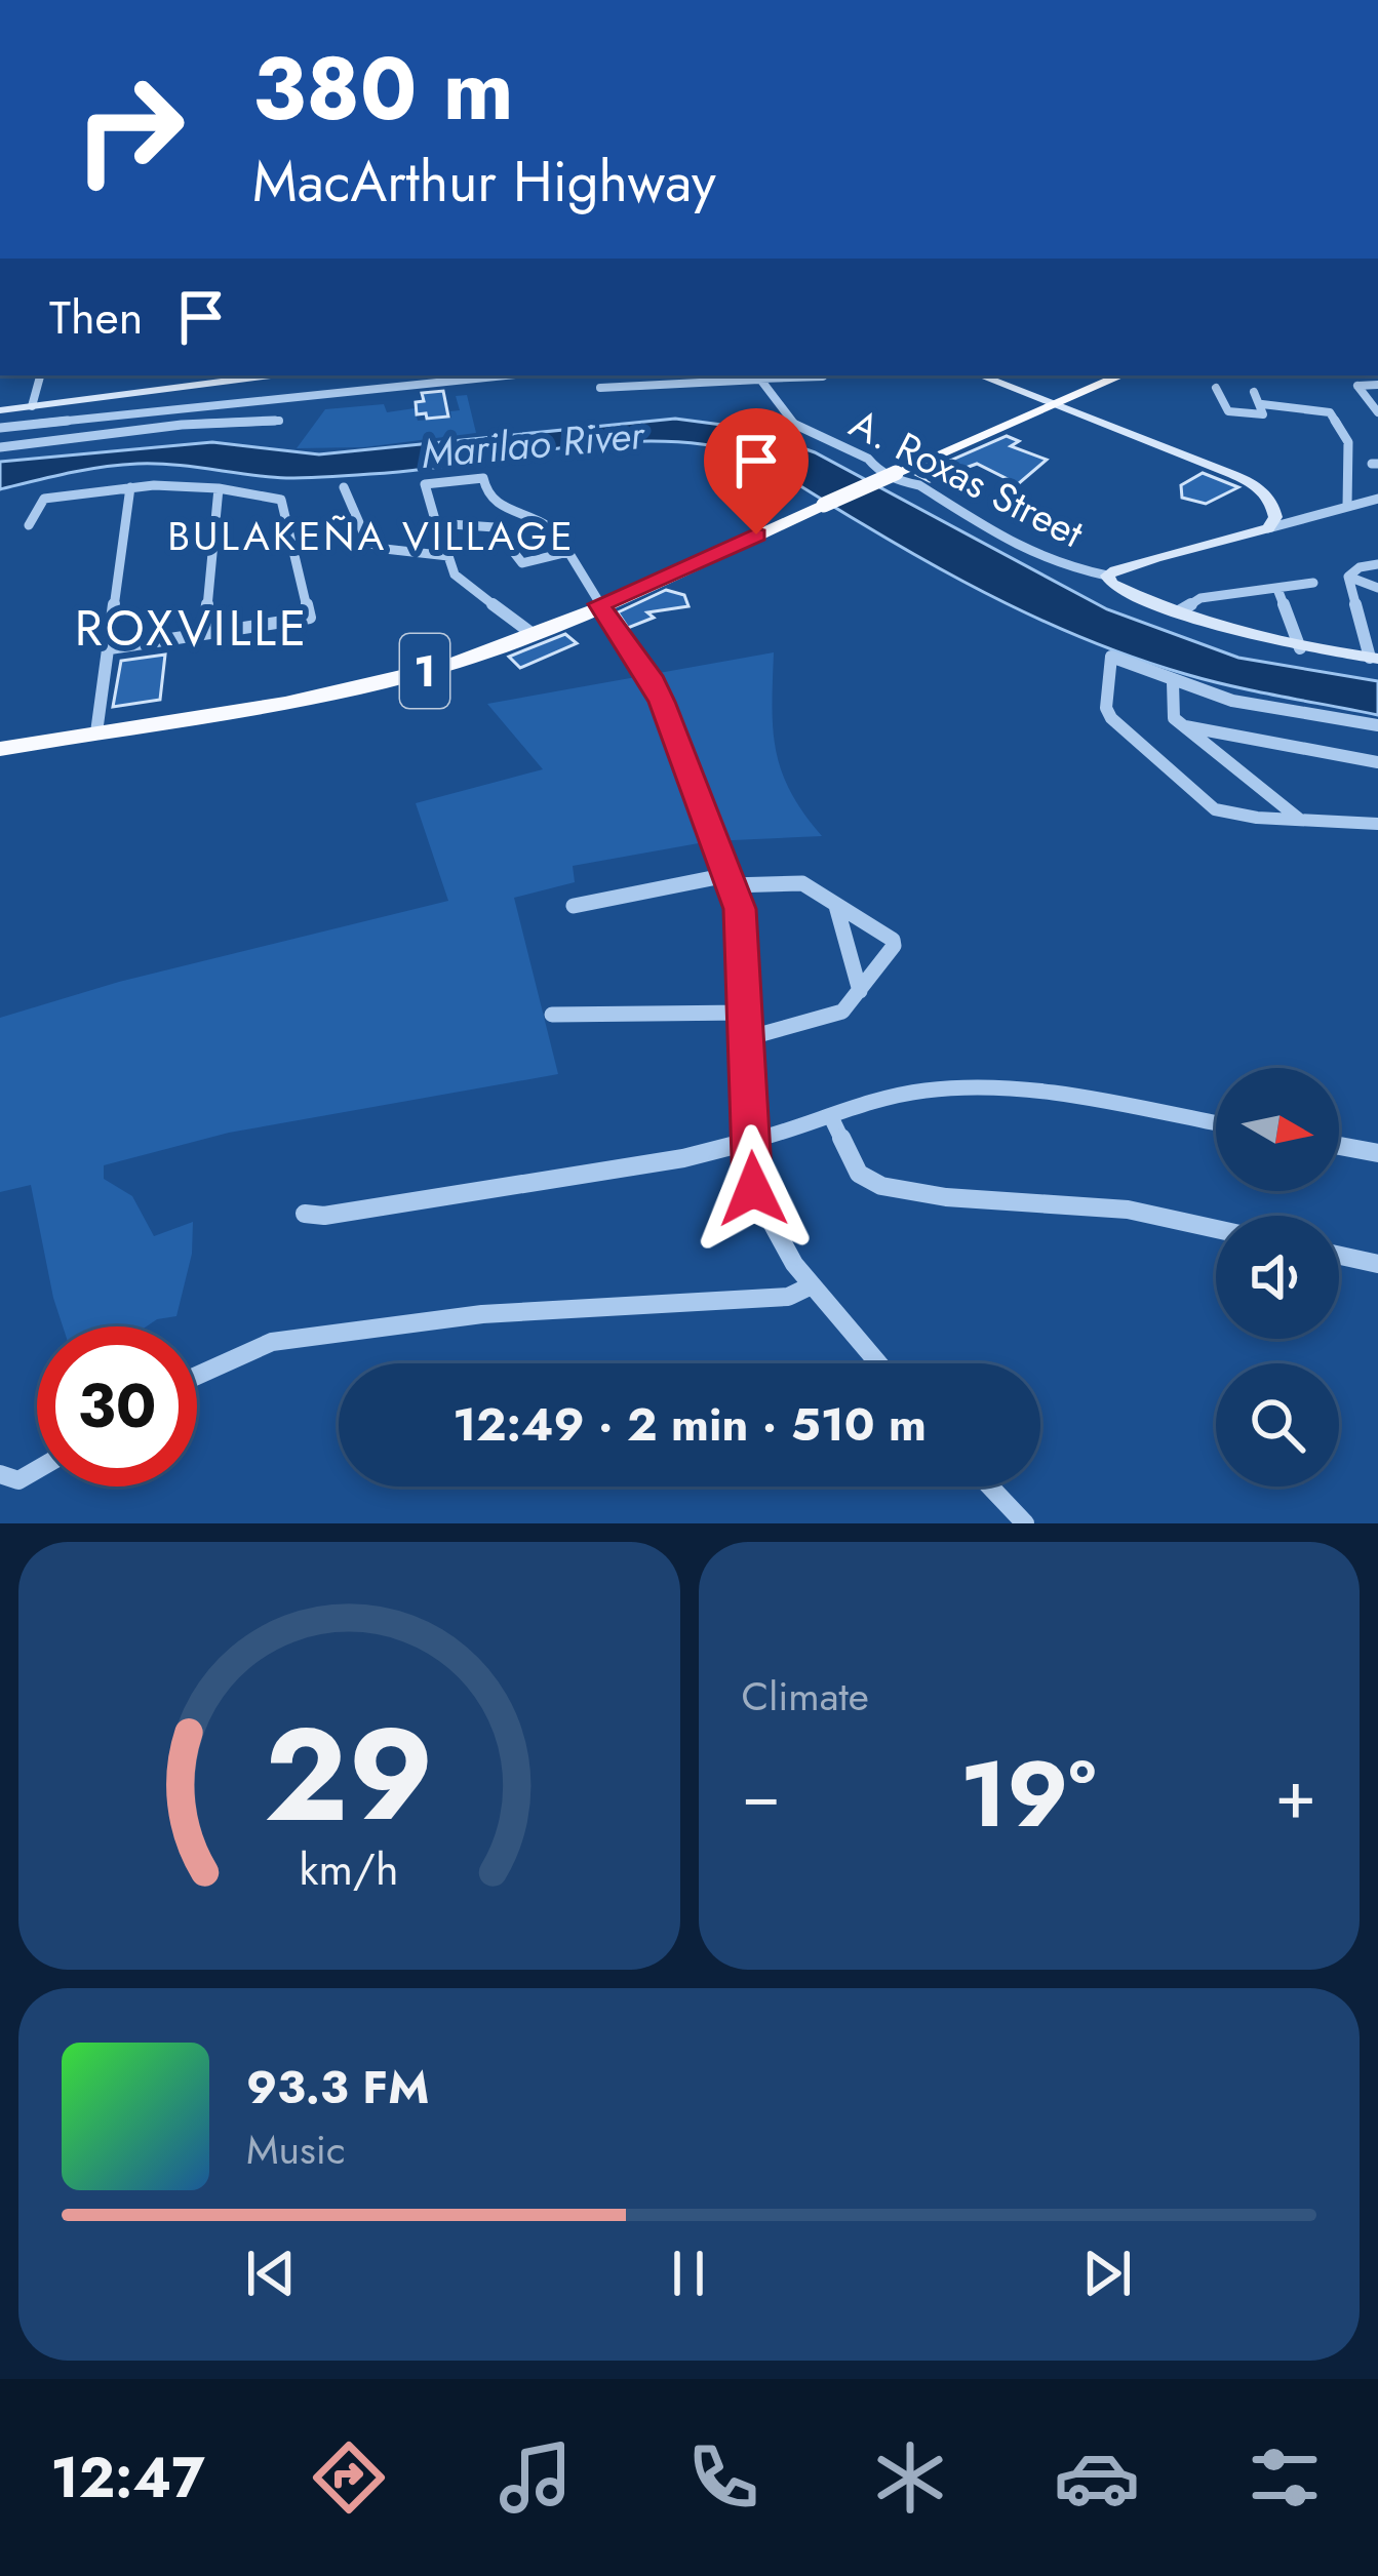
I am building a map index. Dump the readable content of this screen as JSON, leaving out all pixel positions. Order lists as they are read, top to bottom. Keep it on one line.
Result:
{"streets":{"highway":["1"],"street":["A. Roxas Street"]},"districts":["BULAKEÑA VILLAGE","ROXVILLE"],"water":["Marilao River"],"north":"right","page":{"turn":["380 m","MacArthur Highway"],"then":"Then","limit":"30","trip":"12:49 · 2 min · 510 m","tile":"Climate","heat":["−","19°","+"],"song":["93.3 FM","Music"],"tabs":"12:47","gauge":["29","km/h"]}}
